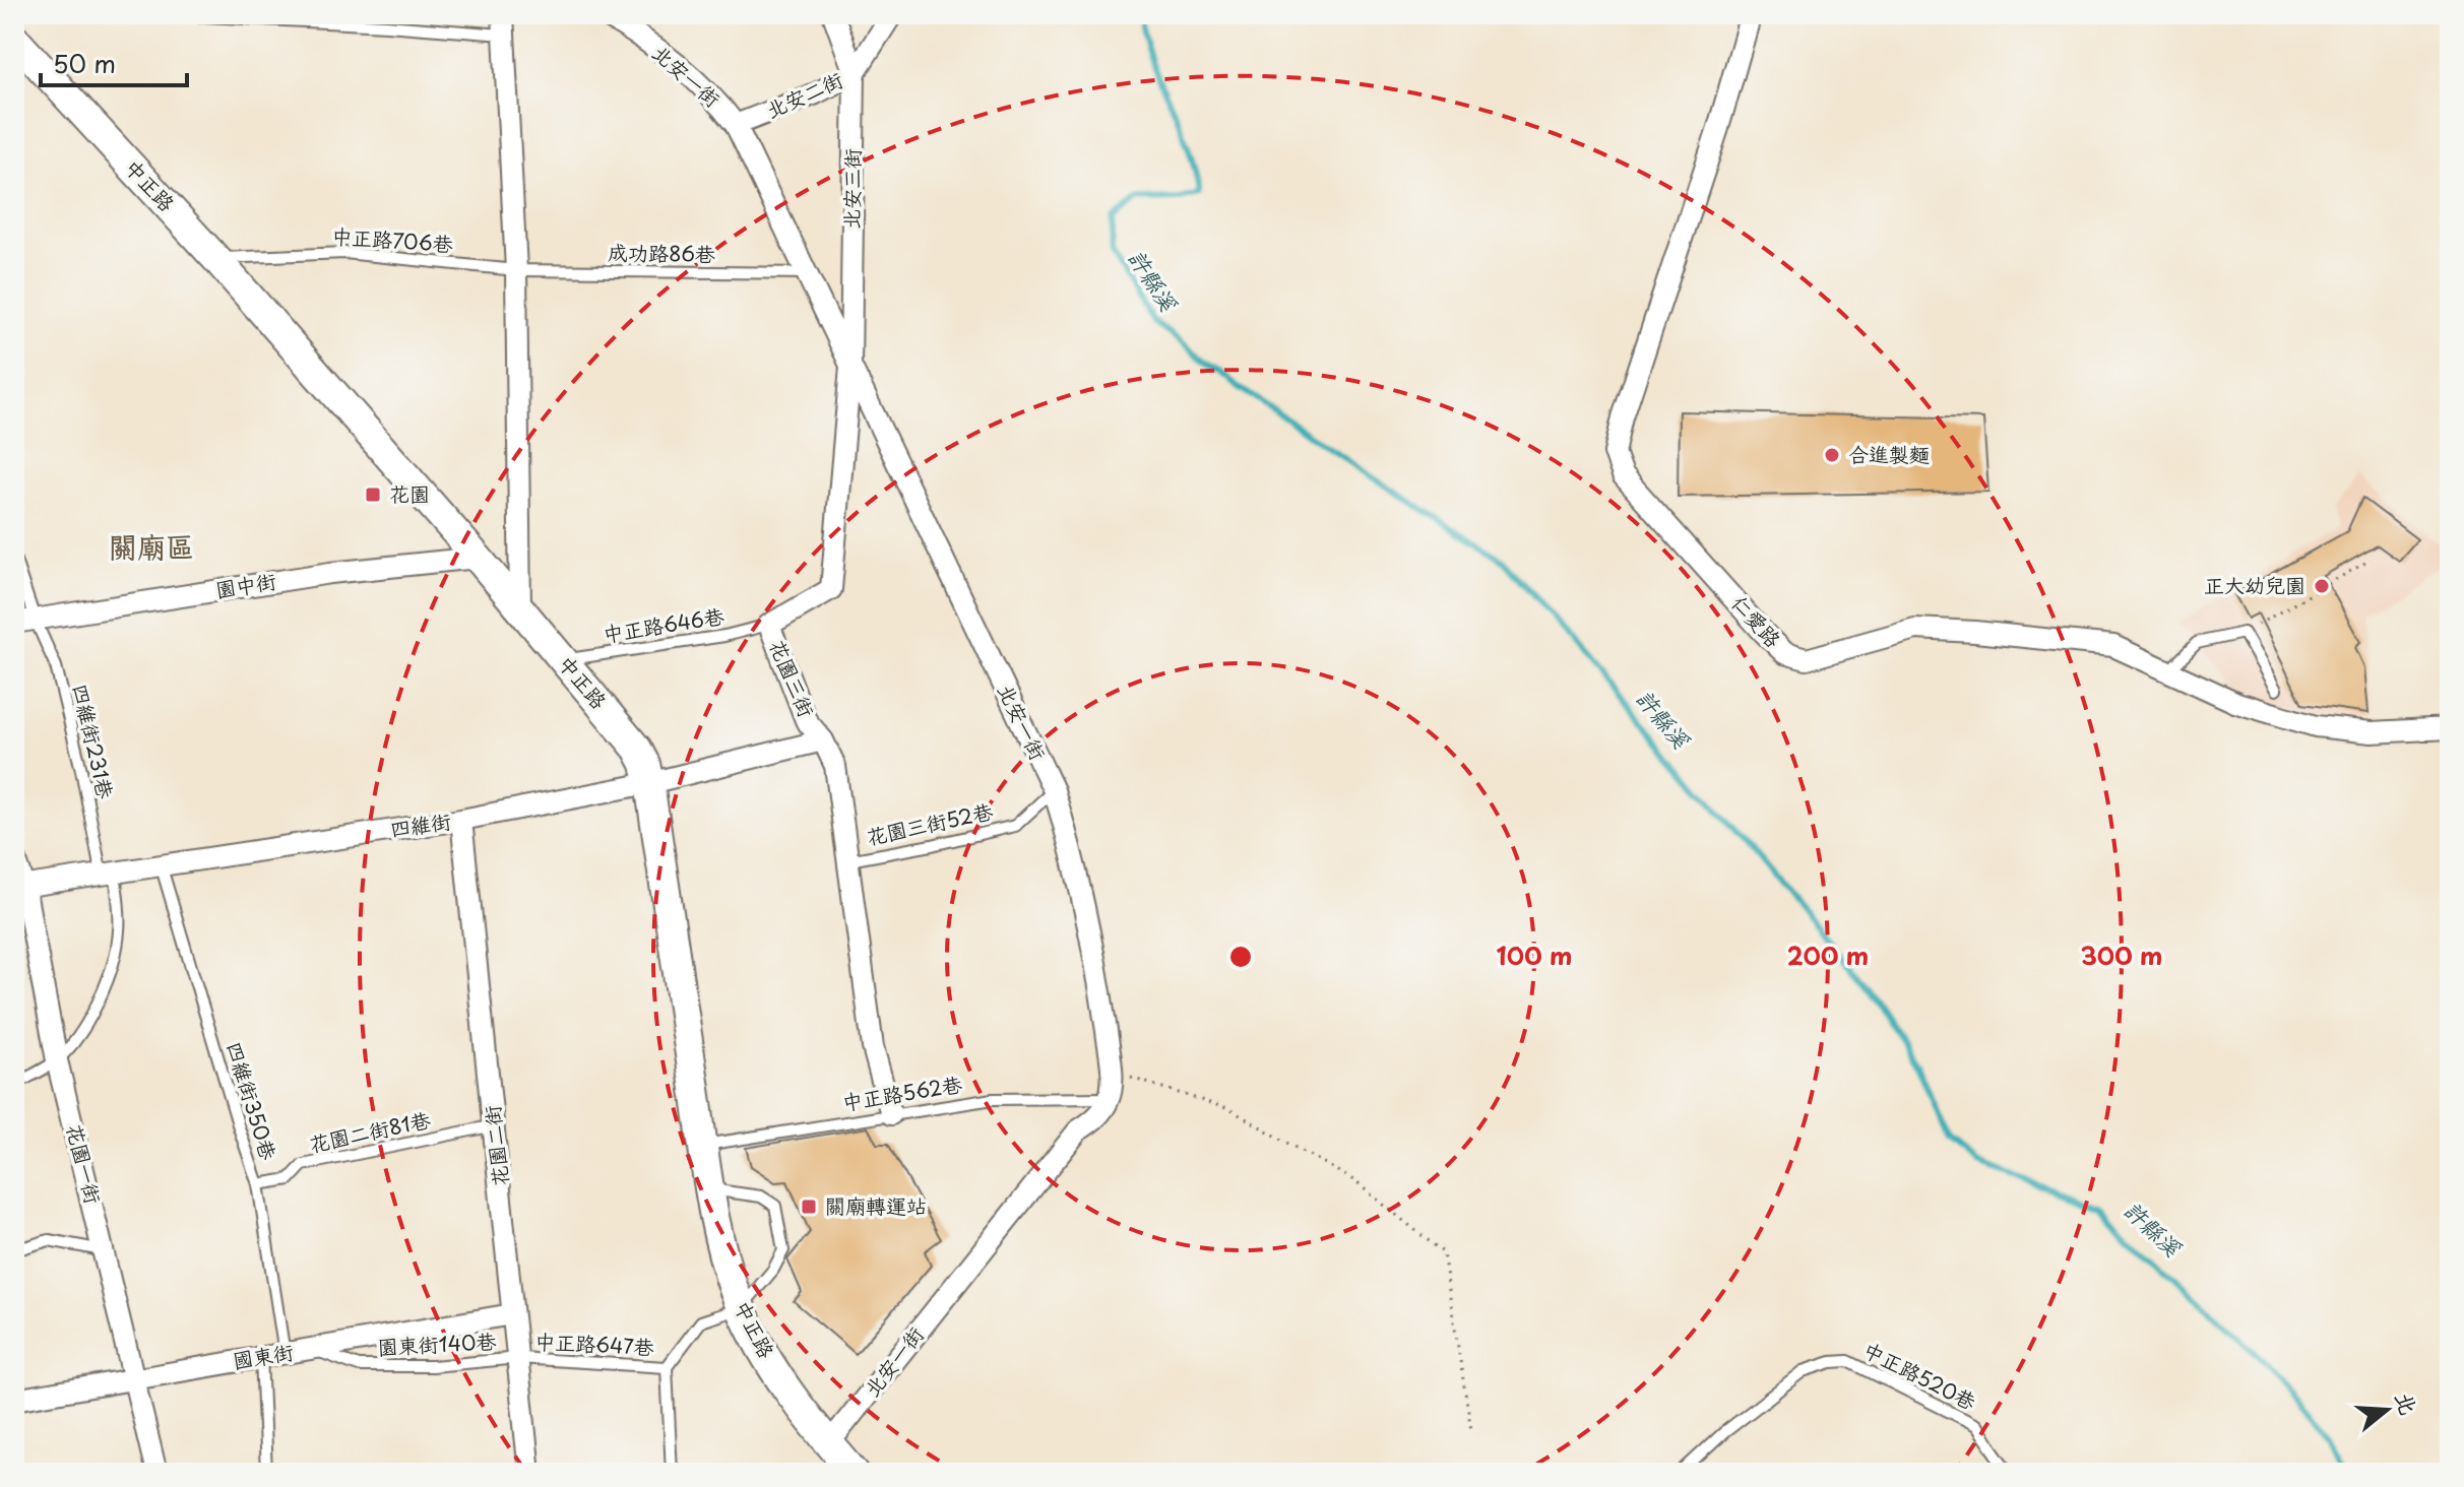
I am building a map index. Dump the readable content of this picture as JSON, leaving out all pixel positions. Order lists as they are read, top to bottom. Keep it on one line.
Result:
{"streets":{"main road":["中正路"],"street":["北安一街","北安二街","北安三街","園中街","仁愛路","花園三街","四維街","花園二街","花園一街","國東街"],"lane":["中正路706巷","成功路86巷","中正路646巷","四維街231巷","花園三街52巷","中正路562巷","四維街350巷","花園二街81巷","園東街140巷","中正路647巷","中正路520巷"]},"crossings":[["北安一街","北安二街"],["北安一街","中正路"],["北安一街","北安三街"],["北安一街","成功路86巷"],["北安一街","花園三街"],["北安一街","花園三街52巷"],["北安一街","中正路562巷"],["北安二街","北安三街"],["中正路","中正路706巷"],["中正路","園中街"],["中正路","中正路646巷"],["中正路","四維街"],["中正路","中正路562巷"],["中正路","中正路647巷"],["北安三街","花園三街"],["中正路706巷","成功路86巷"],["園中街","四維街231巷"],["中正路646巷","花園三街"],["花園三街","花園三街52巷"],["花園三街","四維街"],["花園三街","中正路562巷"],["四維街231巷","四維街"],["四維街231巷","花園一街"],["四維街","四維街350巷"],["四維街","花園二街"],["四維街","花園一街"],["四維街350巷","花園二街81巷"],["四維街350巷","國東街"],["花園二街81巷","花園二街"],["花園二街","園東街140巷"],["花園二街","中正路647巷"],["花園二街","國東街"],["花園一街","國東街"],["園東街140巷","中正路647巷"],["園東街140巷","國東街"]],"districts":["關廟區"],"water":["許縣溪"],"places":{"other":["合進製麵","正大幼兒園"],"transit":["花園","關廟轉運站"]},"scale_bar":"50 m","north":"right","rings":["100 m","200 m","300 m"]}
